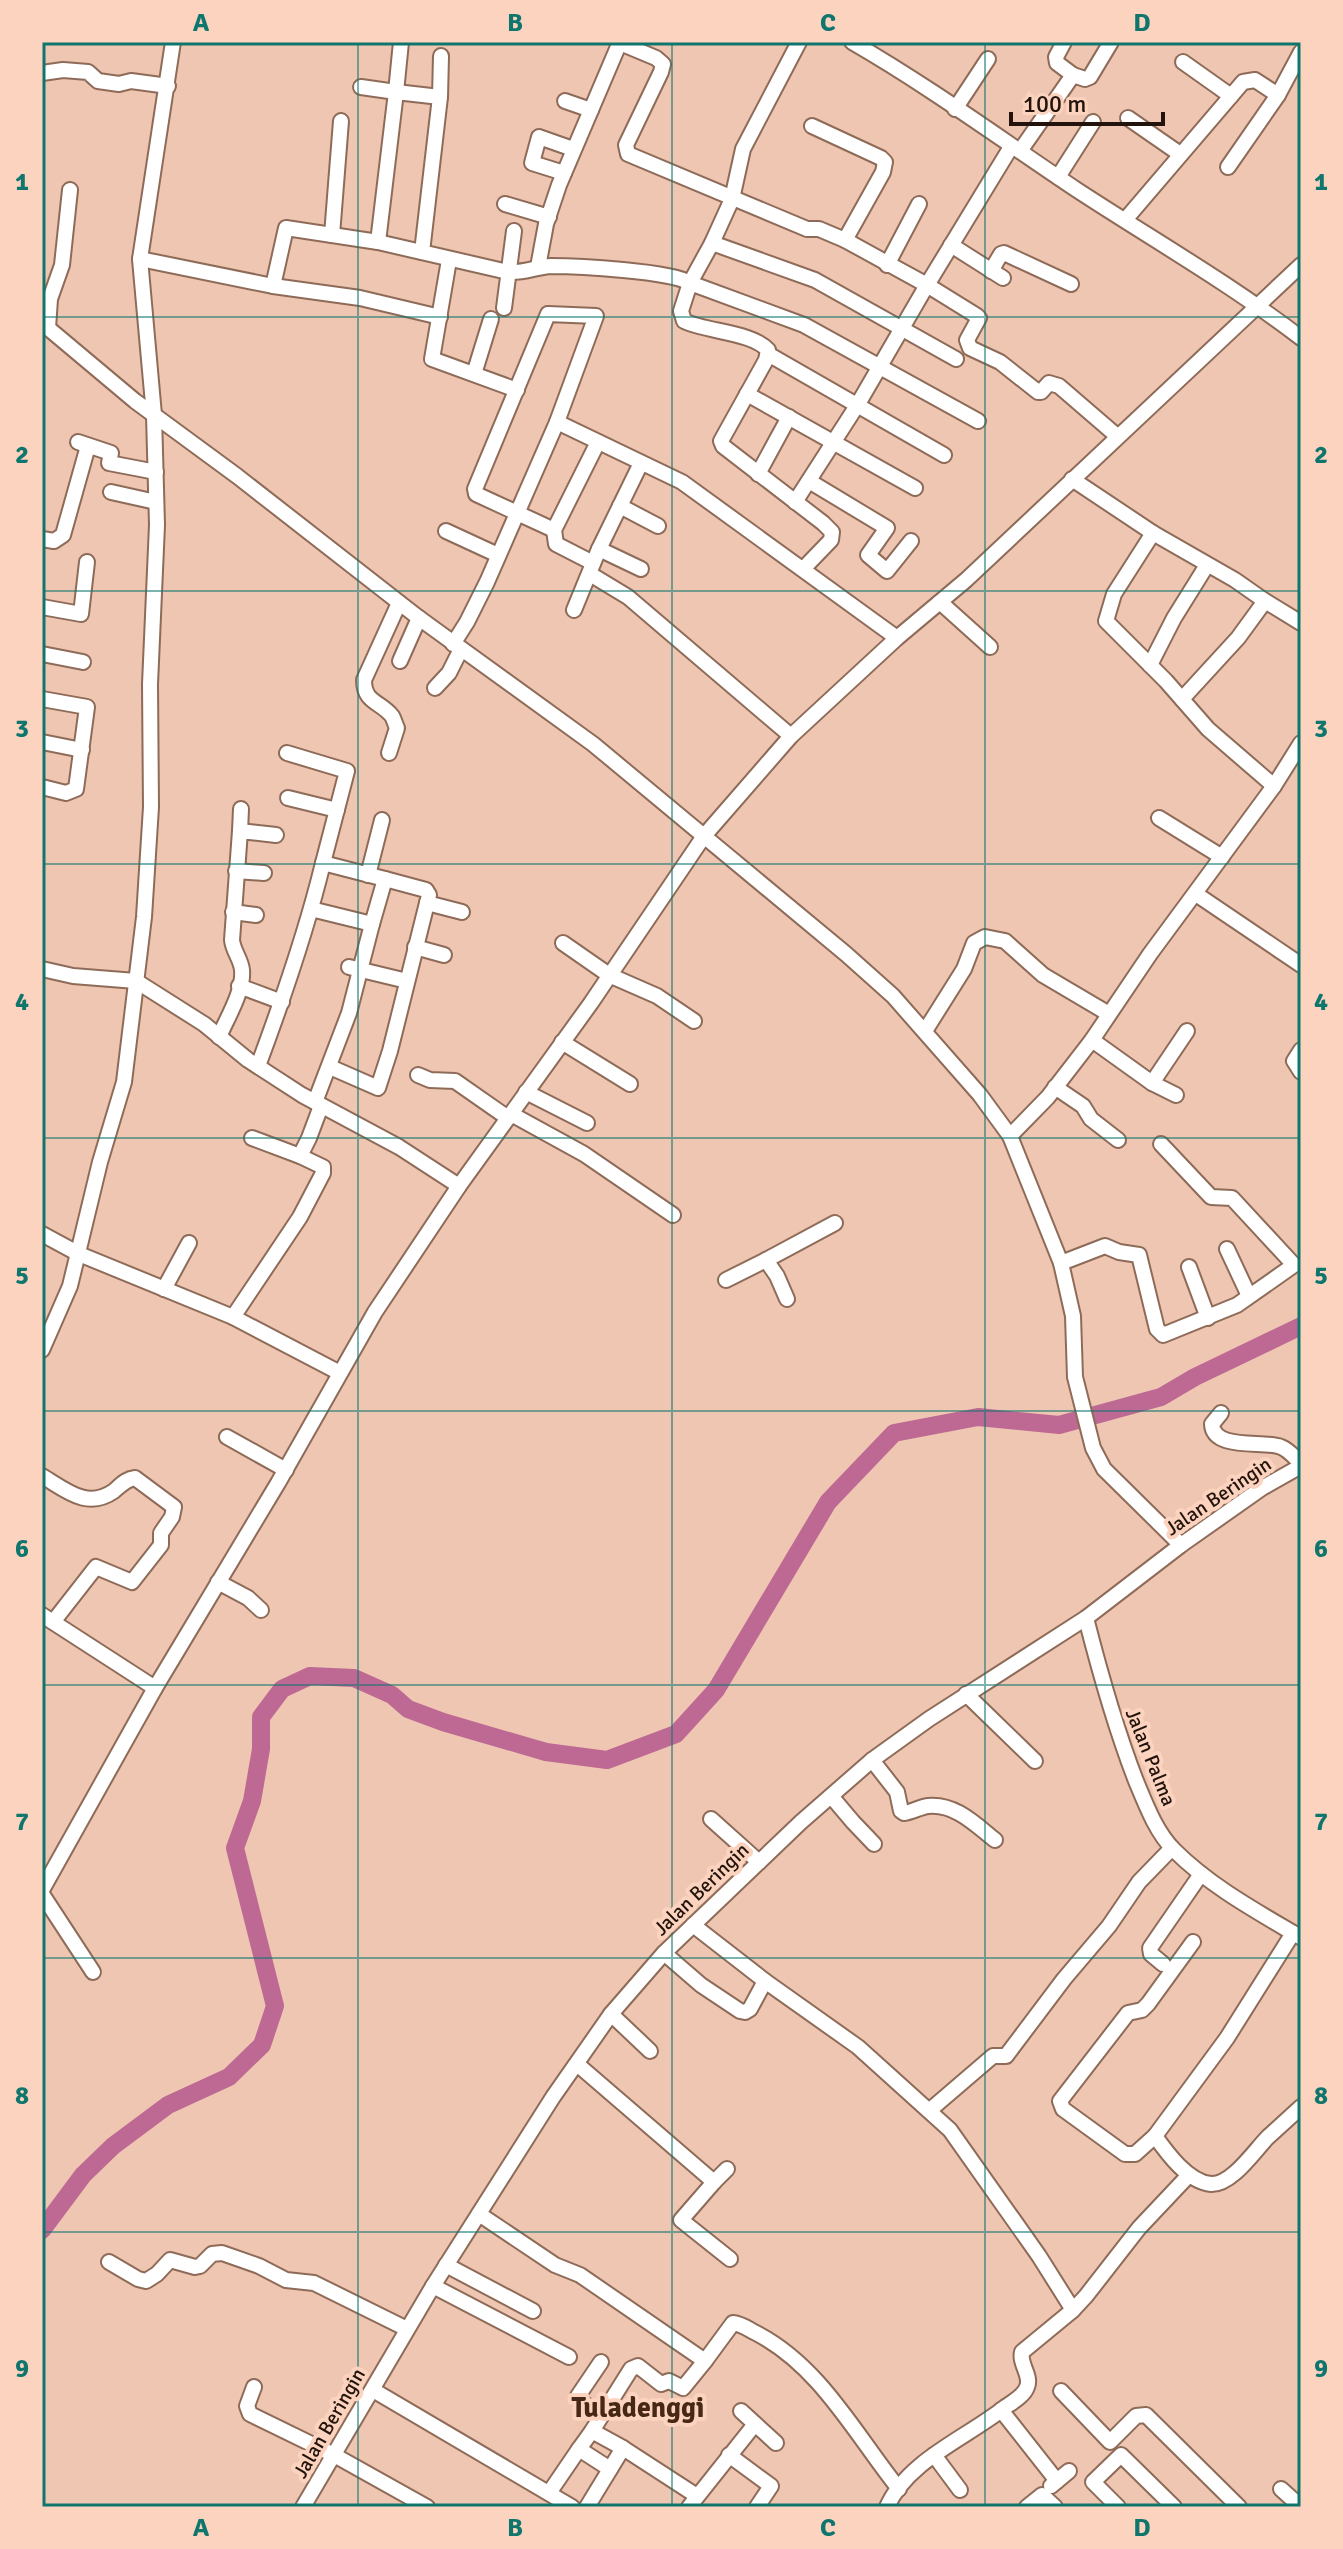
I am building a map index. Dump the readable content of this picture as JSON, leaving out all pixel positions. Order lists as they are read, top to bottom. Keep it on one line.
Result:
{"streets":{"street":["Jalan Beringin","Jalan Palma"]},"crossings":[["Jalan Beringin","Jalan Palma"]],"districts":["Tuladenggi"],"scale_bar":"100 m","grid":{"columns":["A","B","C","D"],"rows":["1","2","3","4","5","6","7","8","9"]}}
